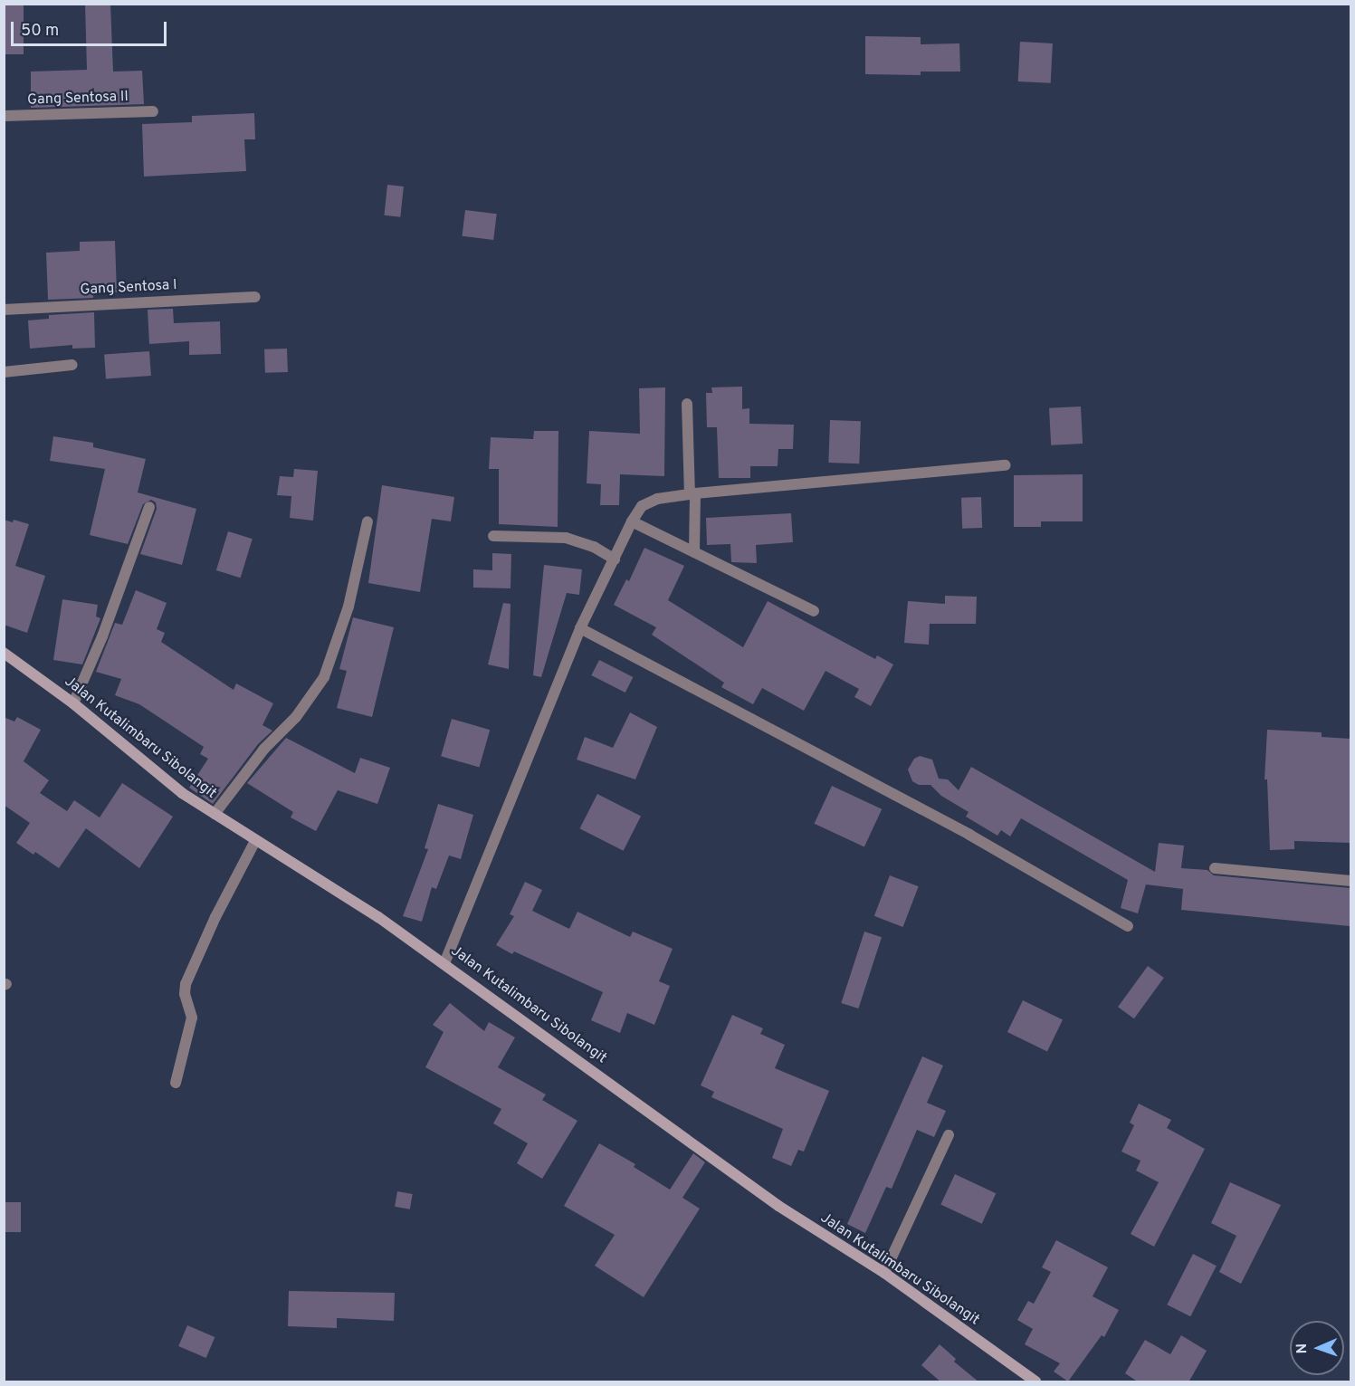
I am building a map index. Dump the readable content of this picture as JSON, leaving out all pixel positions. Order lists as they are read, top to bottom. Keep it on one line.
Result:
{"streets":{"street":["Gang Sentosa II","Gang Sentosa I","Jalan Kutalimbaru Sibolangit"]},"scale_bar":"50 m","north":"left"}
